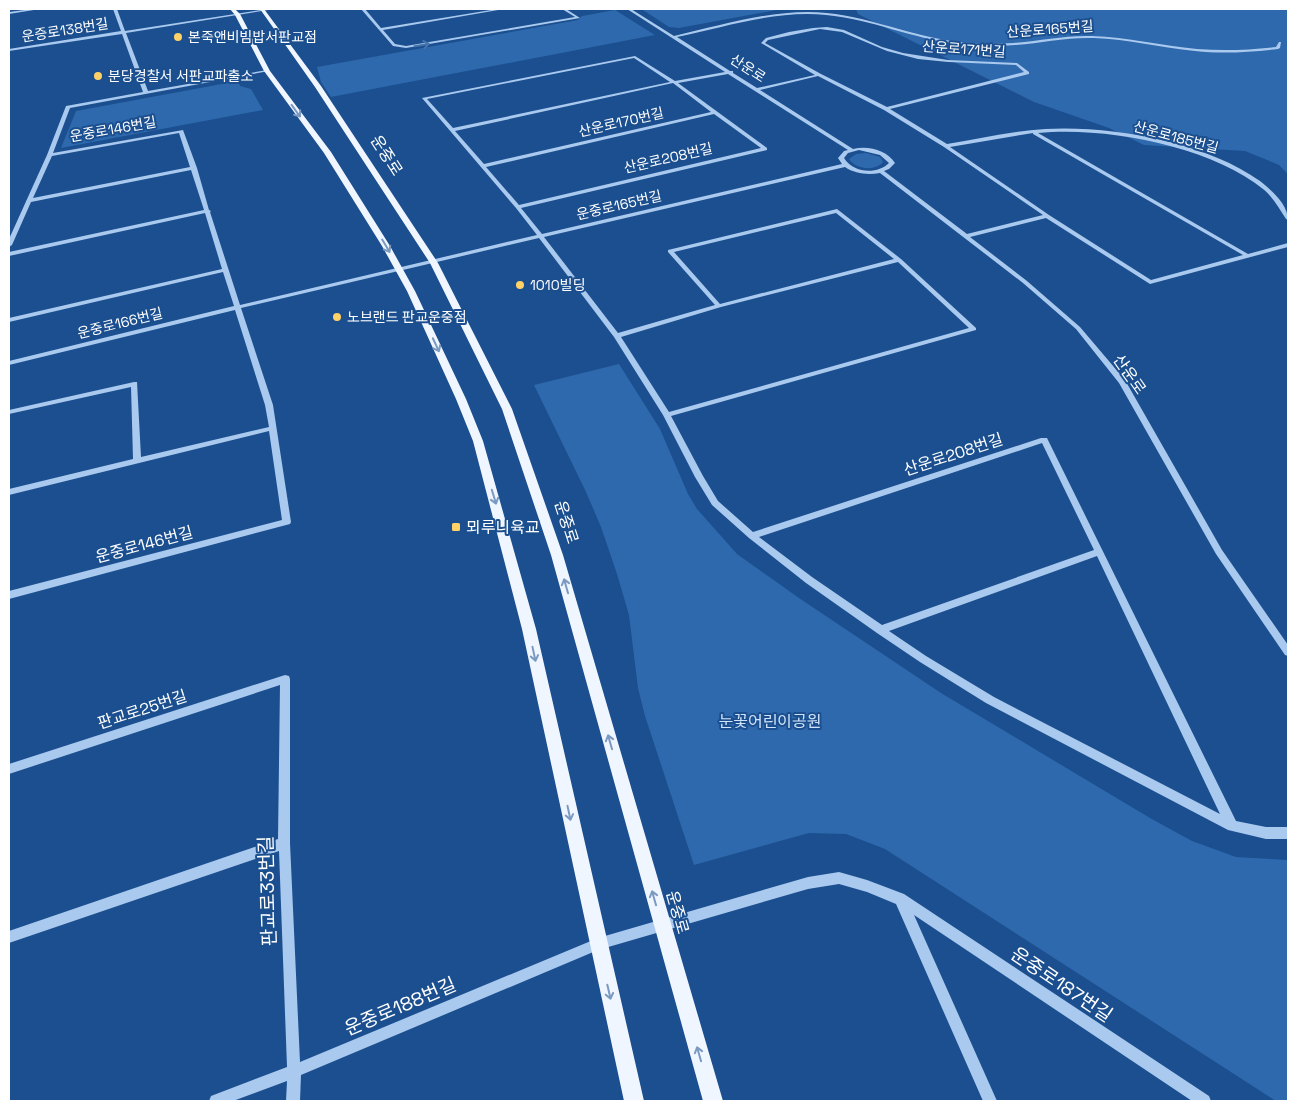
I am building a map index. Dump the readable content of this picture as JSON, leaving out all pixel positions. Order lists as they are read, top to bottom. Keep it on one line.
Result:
{"streets":{"main road":["운중로"],"street":["산운로165번길","운중로138번길","산운로171번길","산운로","산운로170번길","운중로146번길","산운로185번길","산운로208번길","운중로165번길","운중로166번길","판교로25번길","판교로33번길","운중로187번길","운중로188번길"]},"crossings":[["산운로165번길","산운로"],["운중로138번길","운중로146번길"],["운중로138번길","운중로"],["산운로171번길","산운로185번길"],["산운로","산운로170번길"],["산운로170번길","산운로208번길"],["운중로","운중로165번길"],["운중로","운중로187번길"],["운중로165번길","운중로166번길"],["판교로25번길","판교로33번길"],["판교로33번길","운중로188번길"],["운중로187번길","운중로188번길"]],"parks":["눈꽃어린이공원"],"places":{"other":["본죽앤비빔밥서판교점","분당경찰서 서판교파출소","1010빌딩","노브랜드 판교운중점"],"transit":["뫼루니육교"]}}
